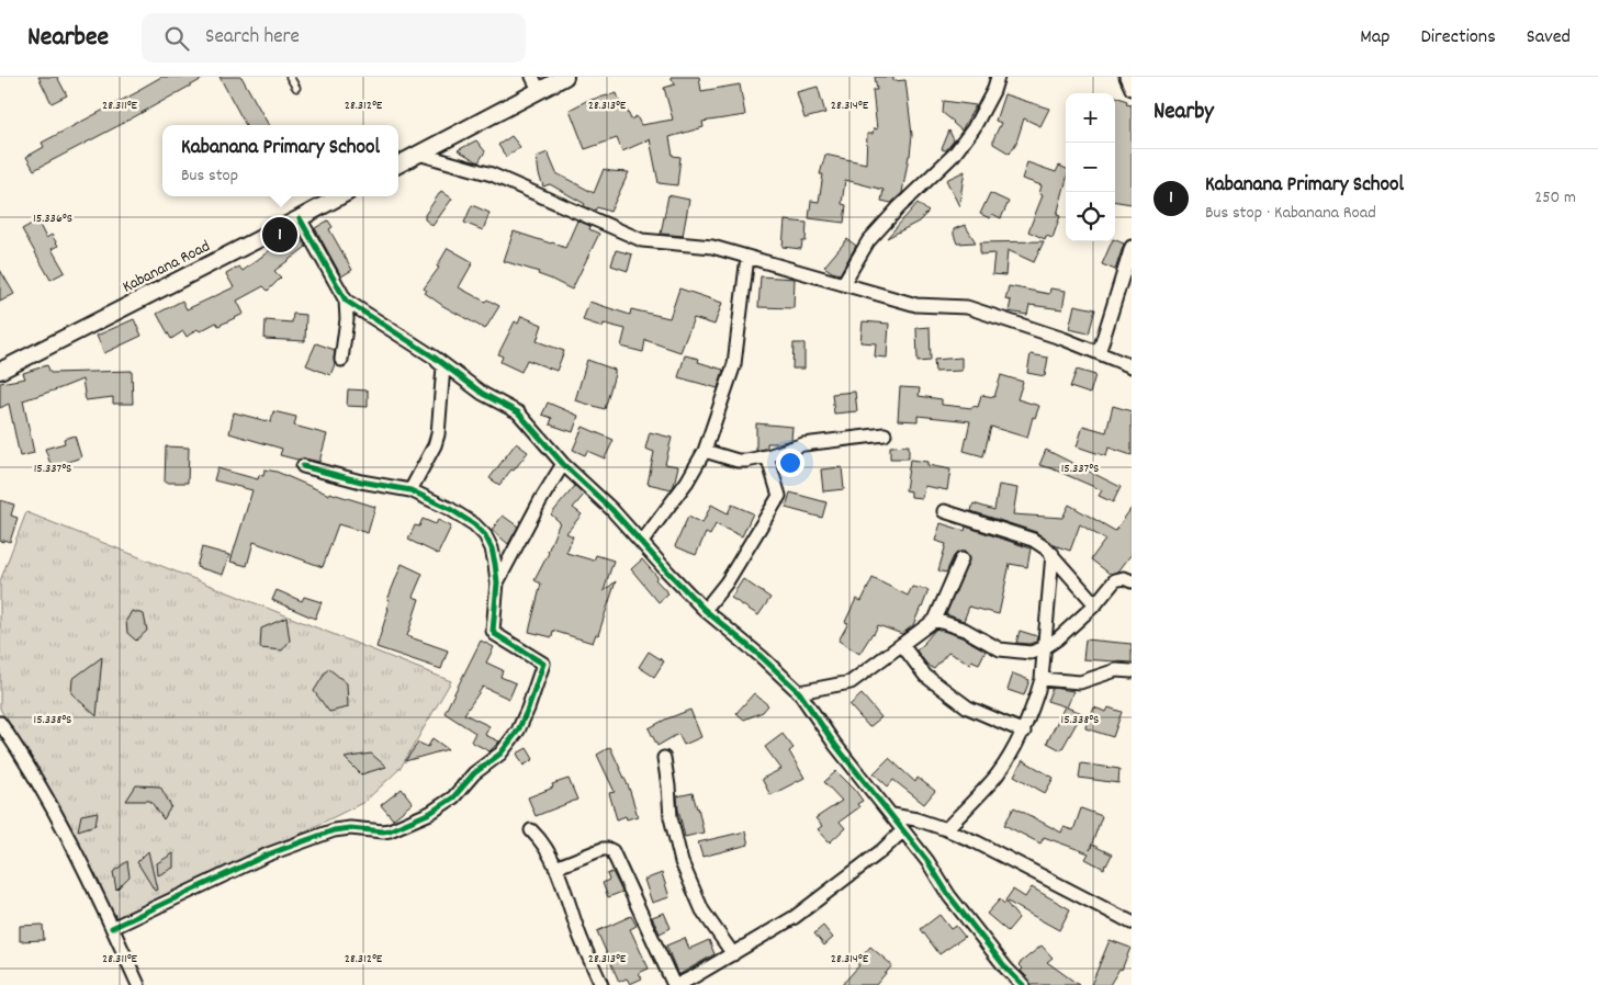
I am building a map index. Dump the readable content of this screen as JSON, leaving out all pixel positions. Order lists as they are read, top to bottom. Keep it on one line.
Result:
{"streets":{"street":["Kabanana Road"]},"page":{"header":"Nearbee","search":"Search here","nav":["Map","Directions","Saved"],"heading":"Nearby","map_buttons":["+","−"],"popup":["Kabanana Primary School","Bus stop"],"list":[{"mark":"1","name":"Kabanana Primary School","note":"Bus stop · Kabanana Road","value":"250 m"}],"pins":"1"},"coordinates":["28.311°E","28.312°E","28.313°E","28.314°E","15.336°S","15.337°S","15.338°S"]}
